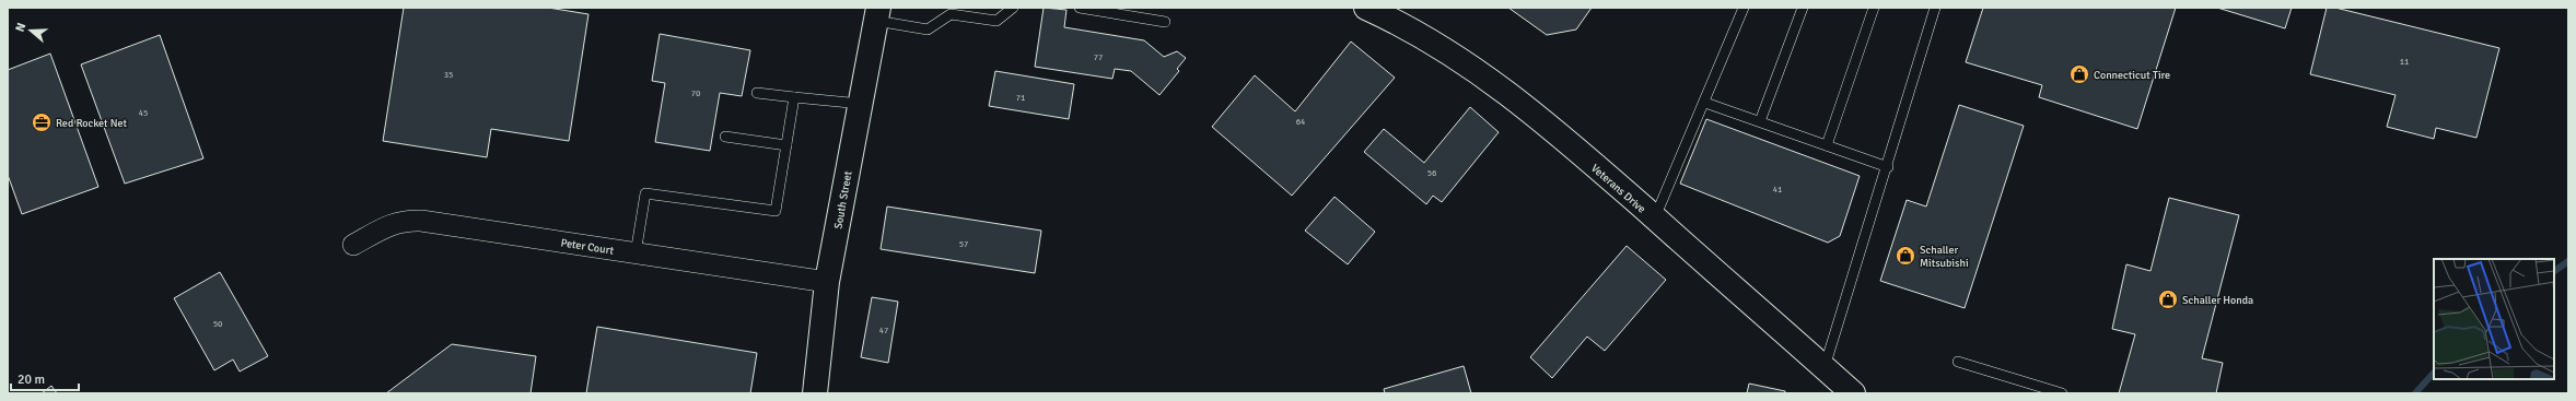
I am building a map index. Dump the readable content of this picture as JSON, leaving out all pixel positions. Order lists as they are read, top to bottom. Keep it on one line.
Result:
{"streets":{"street":["Veterans Drive","South Street","Peter Court"]},"crossings":[["South Street","Peter Court"]],"places":{"shop":["Connecticut Tire","Schaller Mitsubishi","Schaller Honda"],"office":["Red Rocket Net"]},"house_numbers":["77","11","35","70","71","45","64","56","41","57","50","47"],"scale_bar":"20 m","north":"left"}
